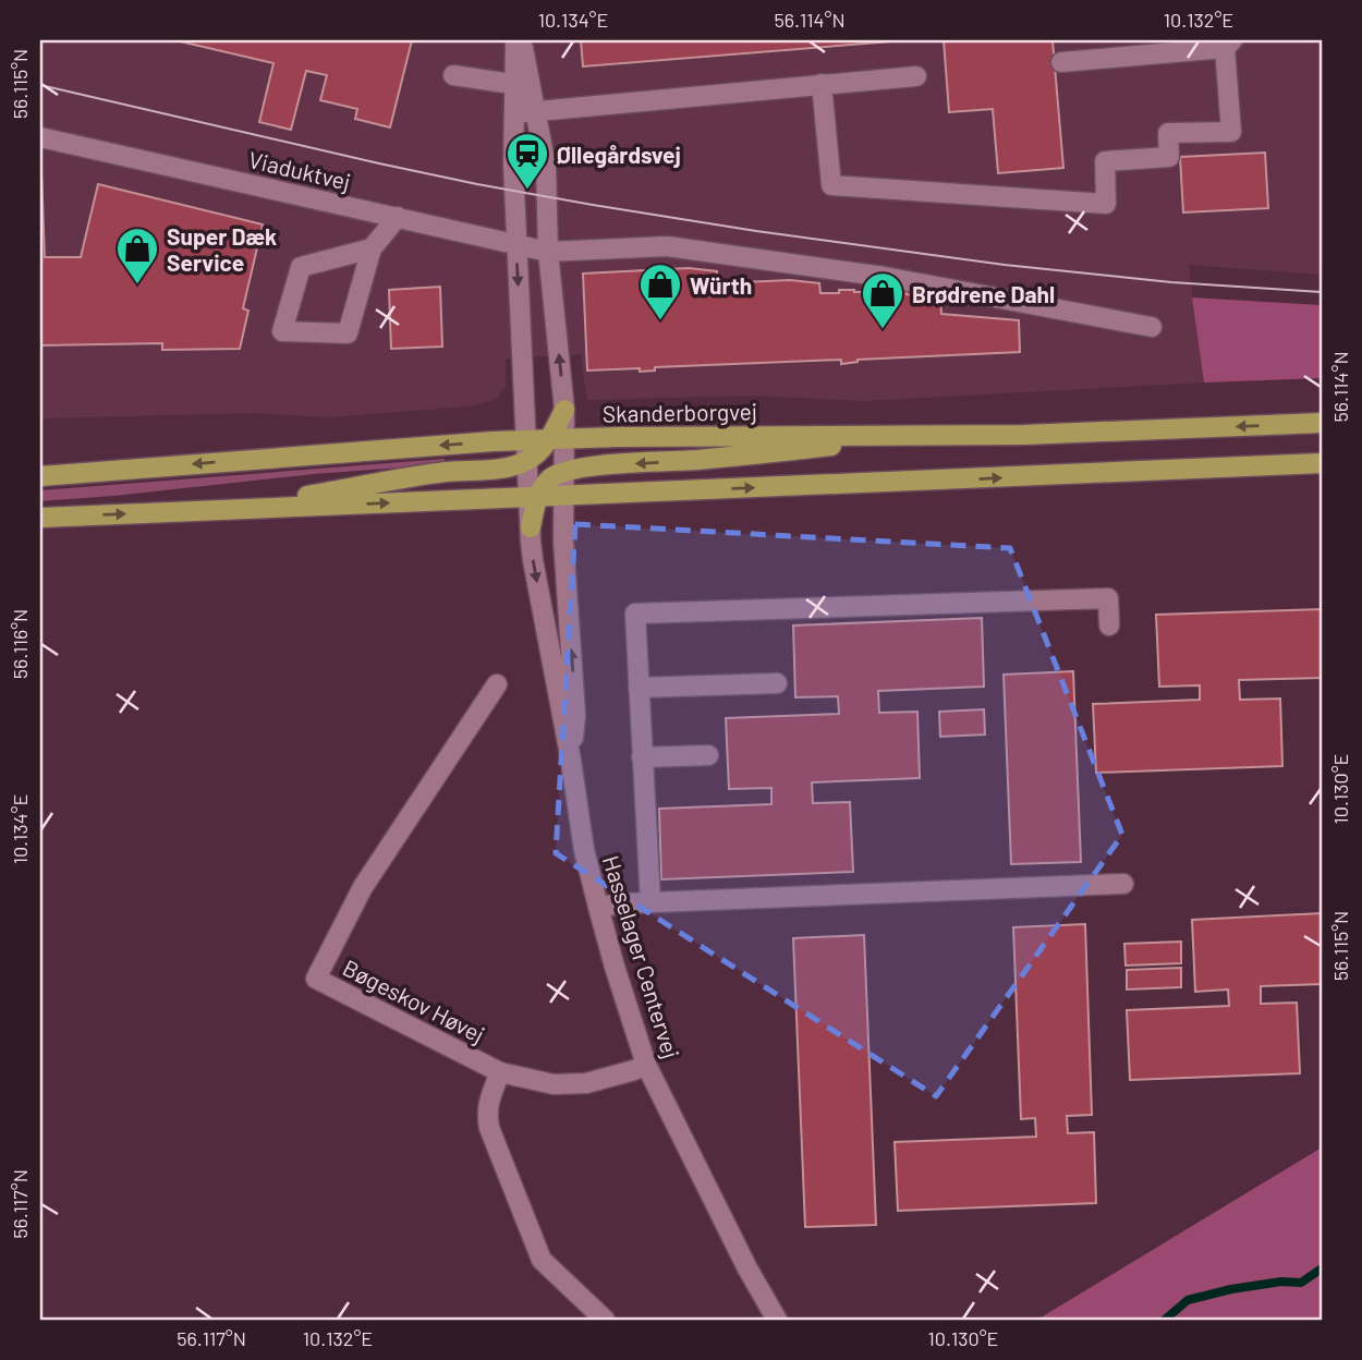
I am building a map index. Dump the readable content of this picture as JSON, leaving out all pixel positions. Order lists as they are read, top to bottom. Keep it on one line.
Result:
{"streets":{"main road":["Skanderborgvej"],"street":["Viaduktvej","Hasselager Centervej","Bøgeskov Høvej"]},"crossings":[["Skanderborgvej","Hasselager Centervej"],["Hasselager Centervej","Bøgeskov Høvej"]],"places":{"station":["Øllegårdsvej"],"shop":["Super Dæk Service","Würth","Brødrene Dahl"]},"coordinates":["10.134°E","56.114°N","10.132°E","56.115°N","56.116°N","10.130°E","56.117°N"]}
